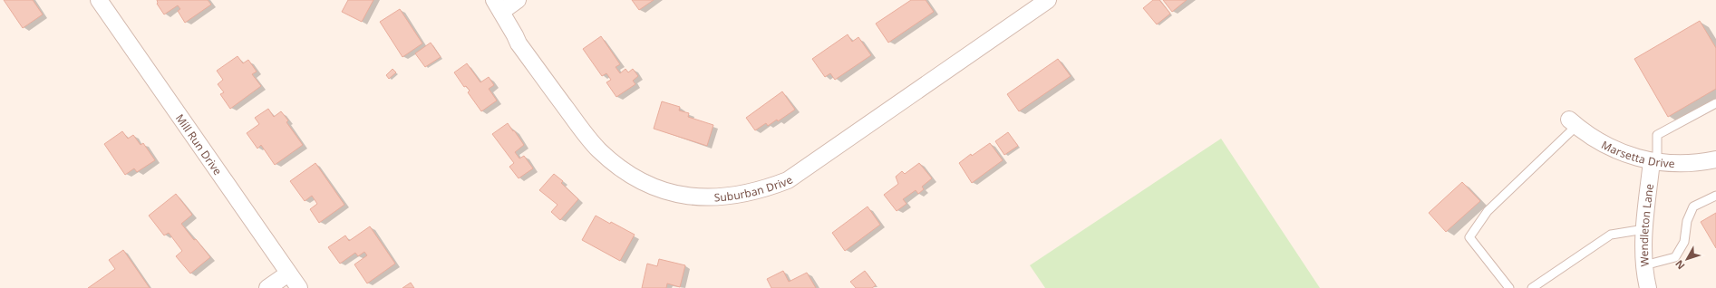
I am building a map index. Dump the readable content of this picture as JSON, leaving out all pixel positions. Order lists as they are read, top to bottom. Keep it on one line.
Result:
{"streets":{"street":["Mill Run Drive","Marsetta Drive","Suburban Drive","Wendleton Lane"]},"crossings":[["Marsetta Drive","Wendleton Lane"]],"north":"bottom left"}
